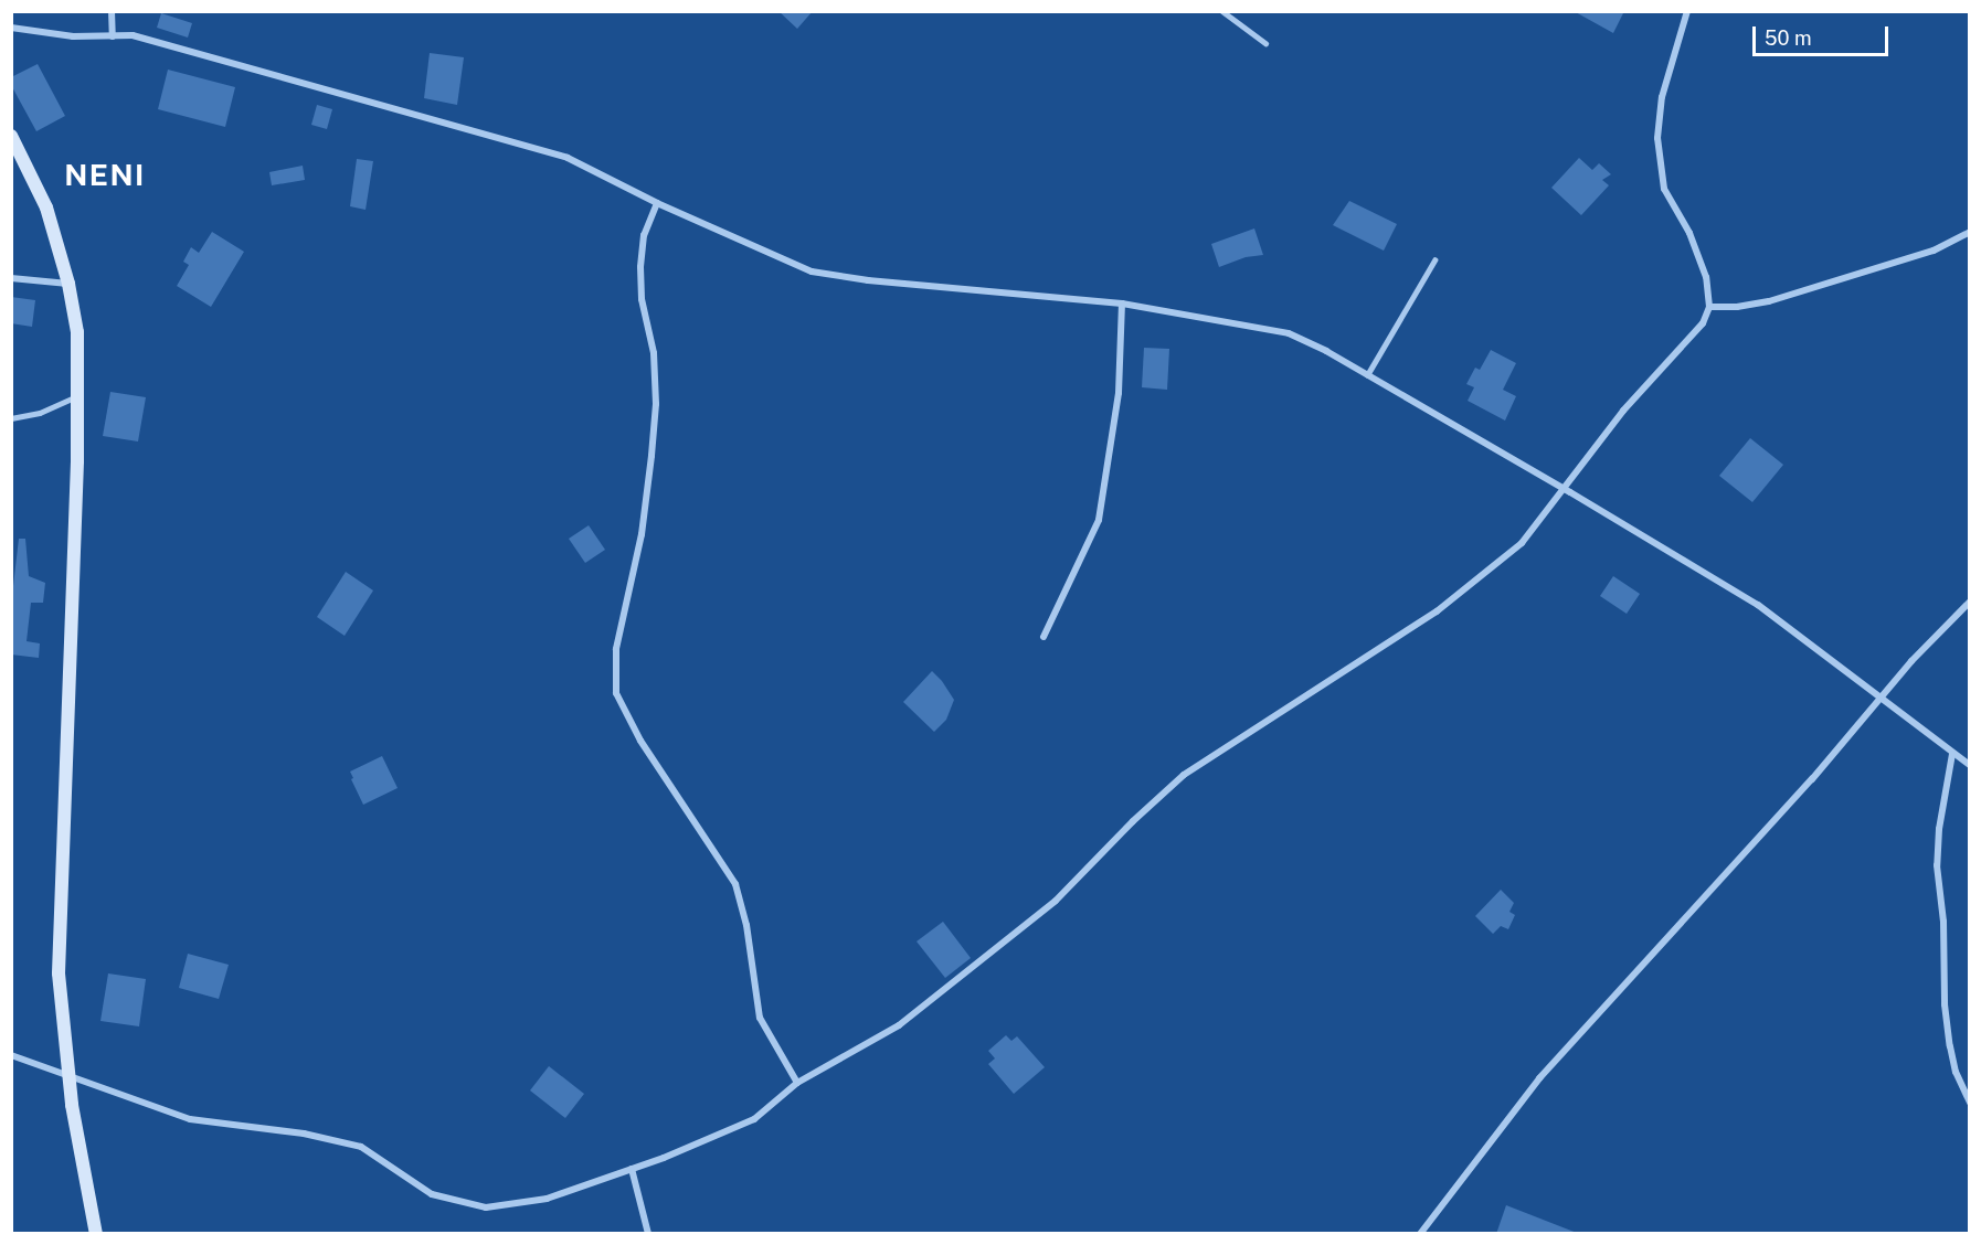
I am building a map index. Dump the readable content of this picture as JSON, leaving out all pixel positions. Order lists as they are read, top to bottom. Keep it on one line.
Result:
{"districts":["NENI"],"scale_bar":"50 m"}
